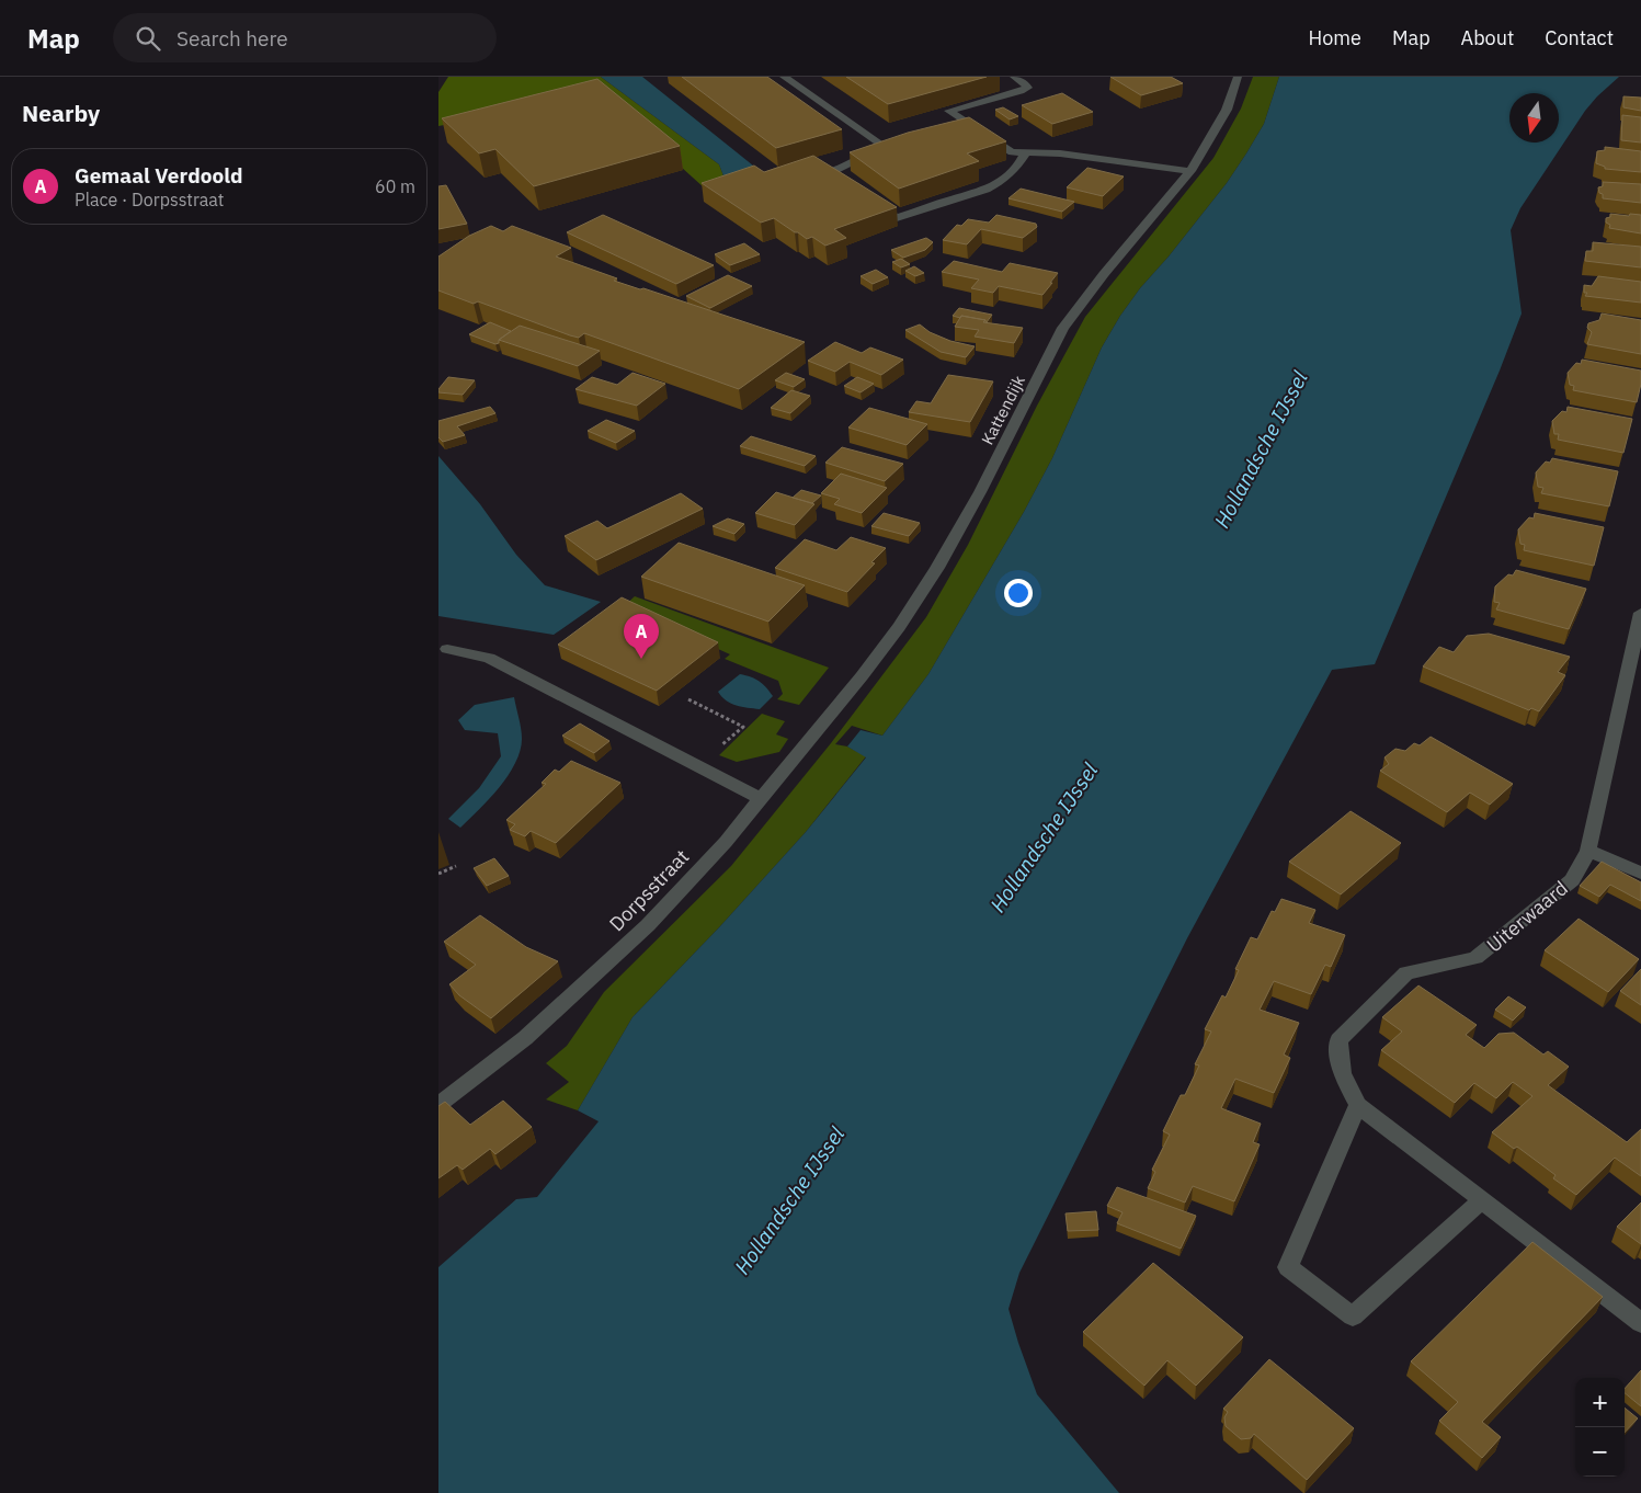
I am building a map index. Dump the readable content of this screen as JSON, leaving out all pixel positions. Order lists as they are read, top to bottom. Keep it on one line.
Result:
{"streets":{"street":["Kattendijk","Dorpsstraat","Uiterwaard"]},"crossings":[["Kattendijk","Dorpsstraat"]],"water":["Hollandsche IJssel"],"north":"bottom","page":{"header":"Map","search":"Search here","nav":["Home","Map","About","Contact"],"heading":"Nearby","list":[{"mark":"A","name":"Gemaal Verdoold","note":"Place · Dorpsstraat","value":"60 m"}],"pins":"A","map_buttons":["+","−"]}}
